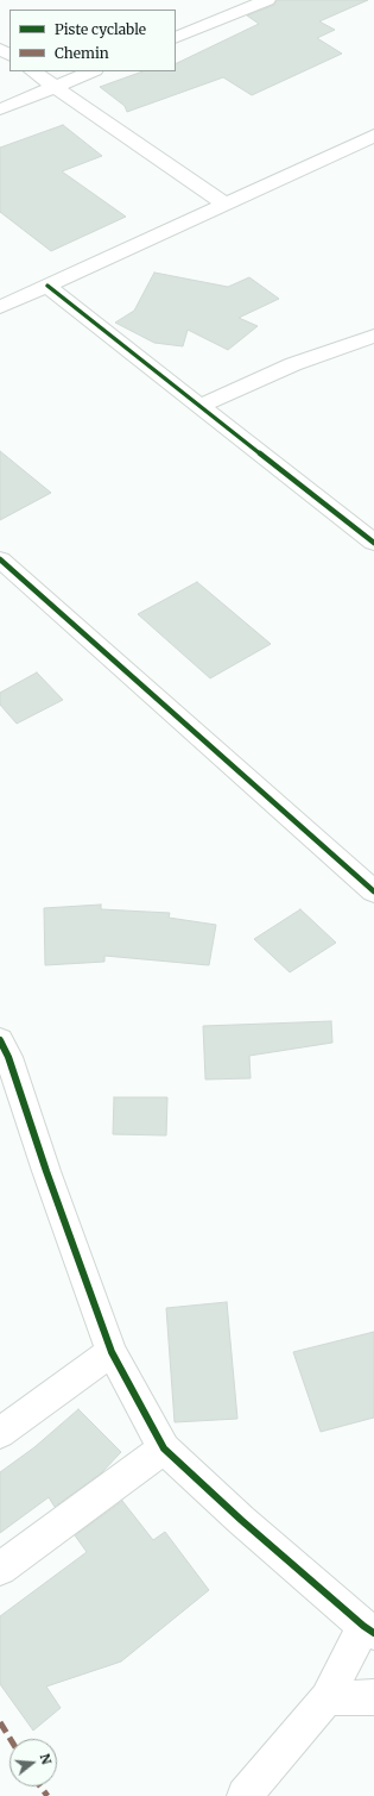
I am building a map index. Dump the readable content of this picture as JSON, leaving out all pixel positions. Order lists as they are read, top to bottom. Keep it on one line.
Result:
{"legend":["Piste cyclable","Chemin"],"north":"right"}
